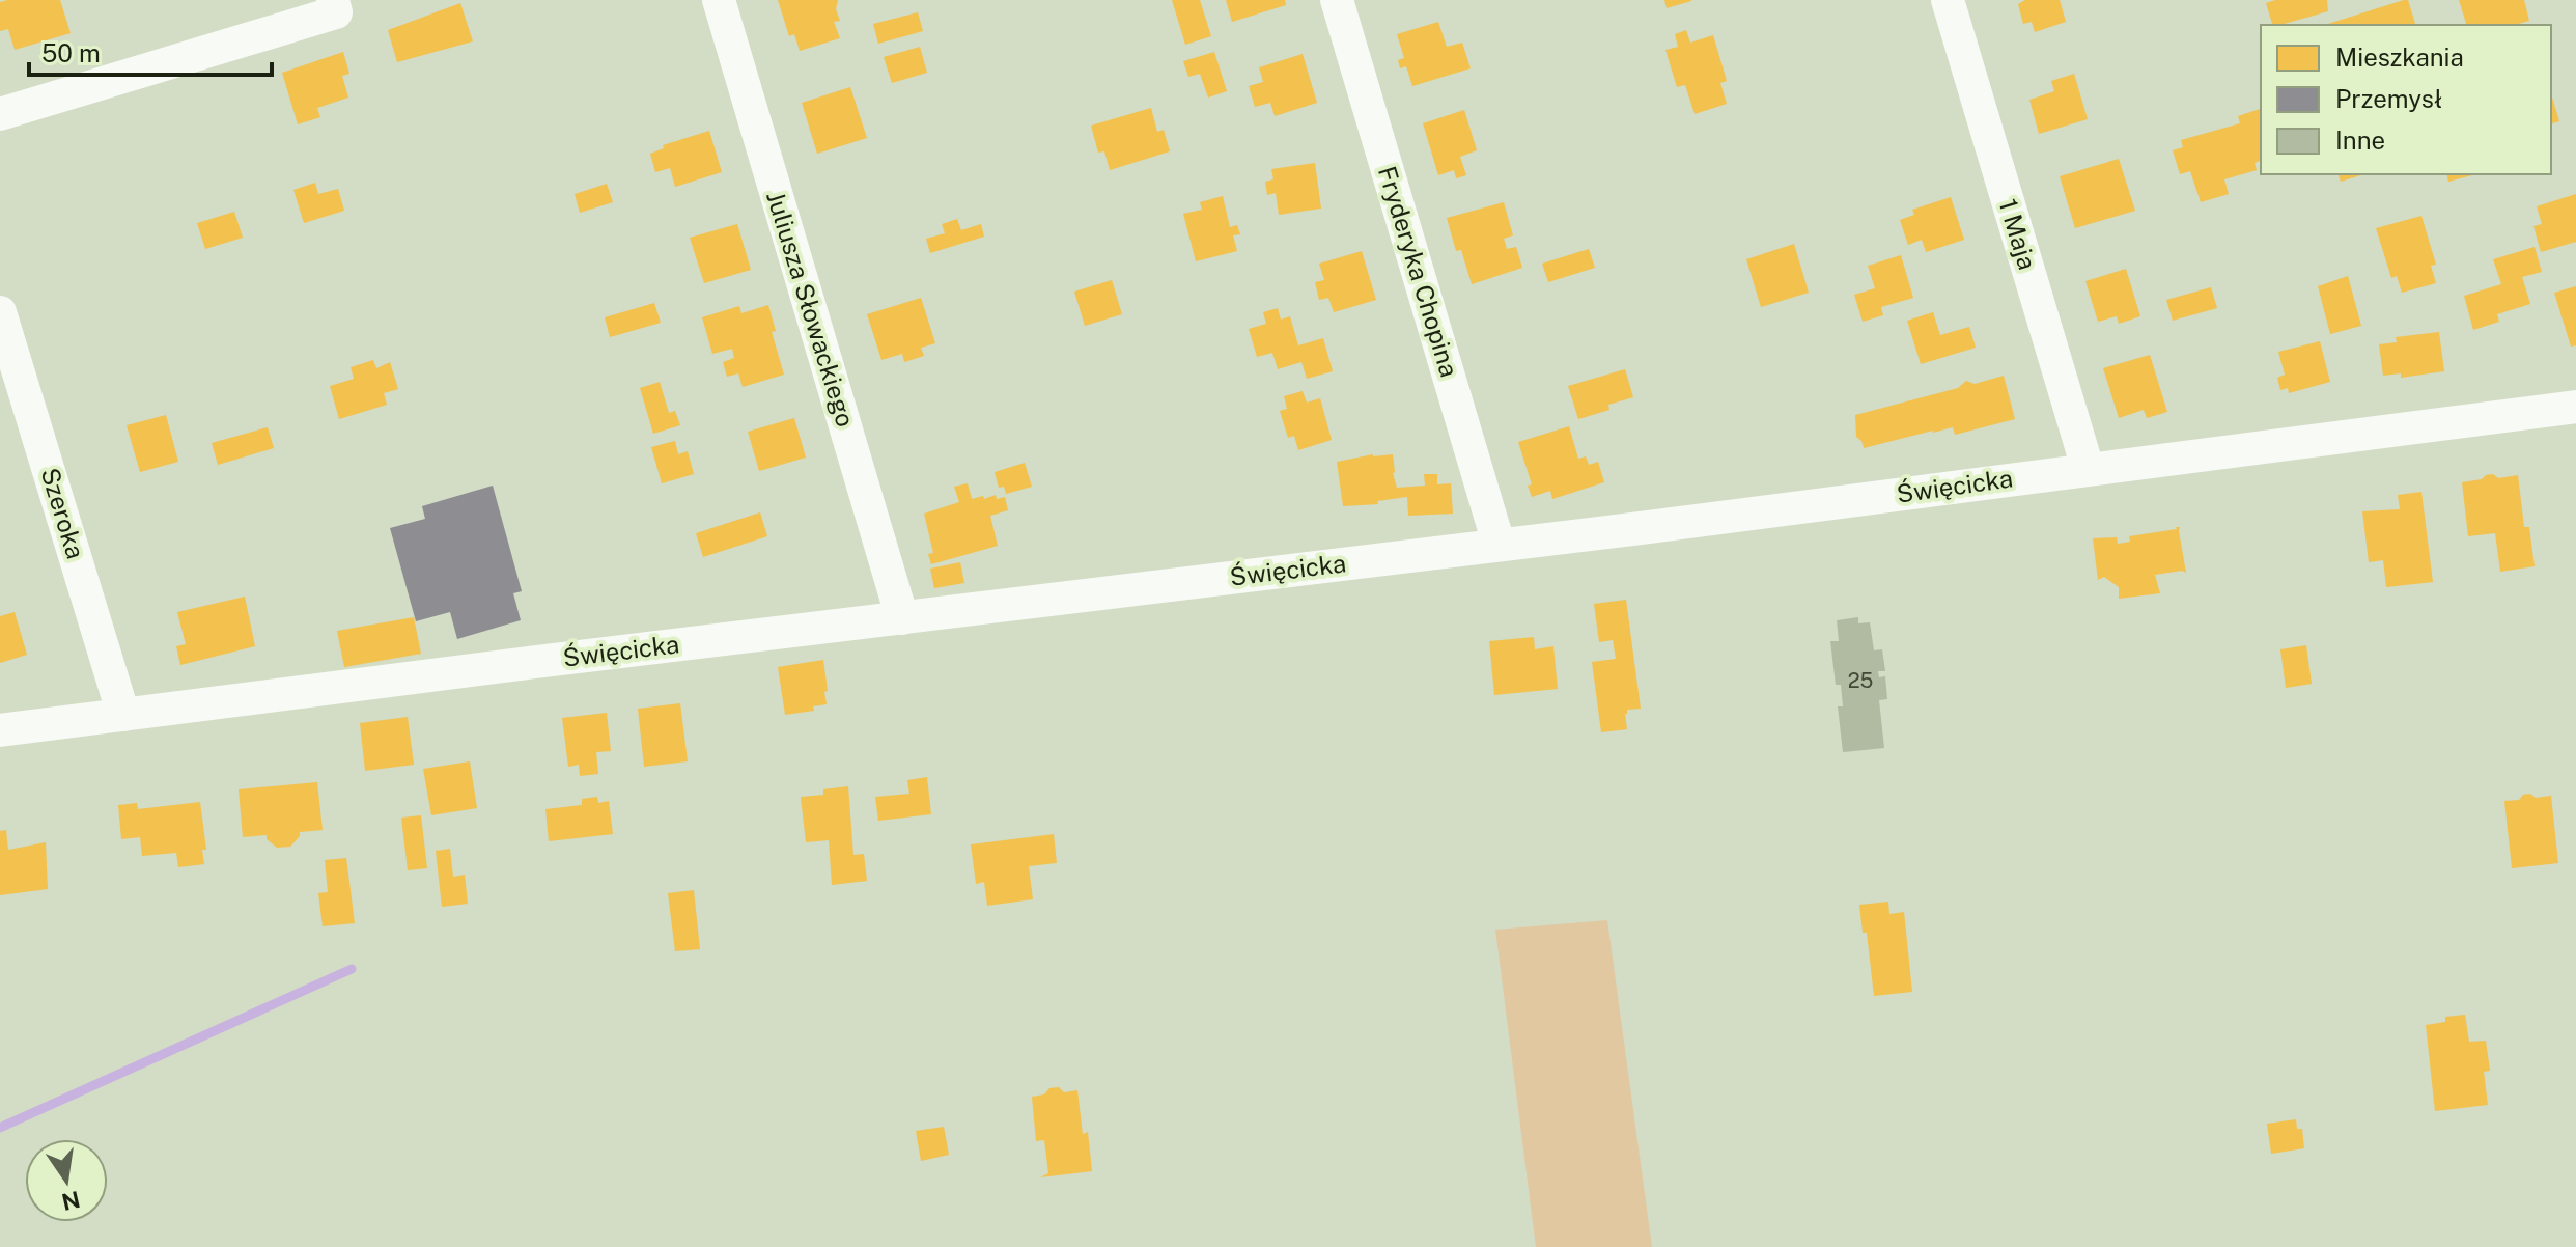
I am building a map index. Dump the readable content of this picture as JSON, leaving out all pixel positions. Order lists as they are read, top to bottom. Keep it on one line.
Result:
{"streets":{"street":["1 Maja","Fryderyka Chopina","Juliusza Słowackiego","Święcicka","Szeroka"]},"crossings":[["1 Maja","Święcicka"],["Fryderyka Chopina","Święcicka"],["Juliusza Słowackiego","Święcicka"],["Święcicka","Szeroka"]],"house_numbers":["25"],"legend":["Mieszkania","Przemysł","Inne"],"scale_bar":"50 m","north":"bottom"}
